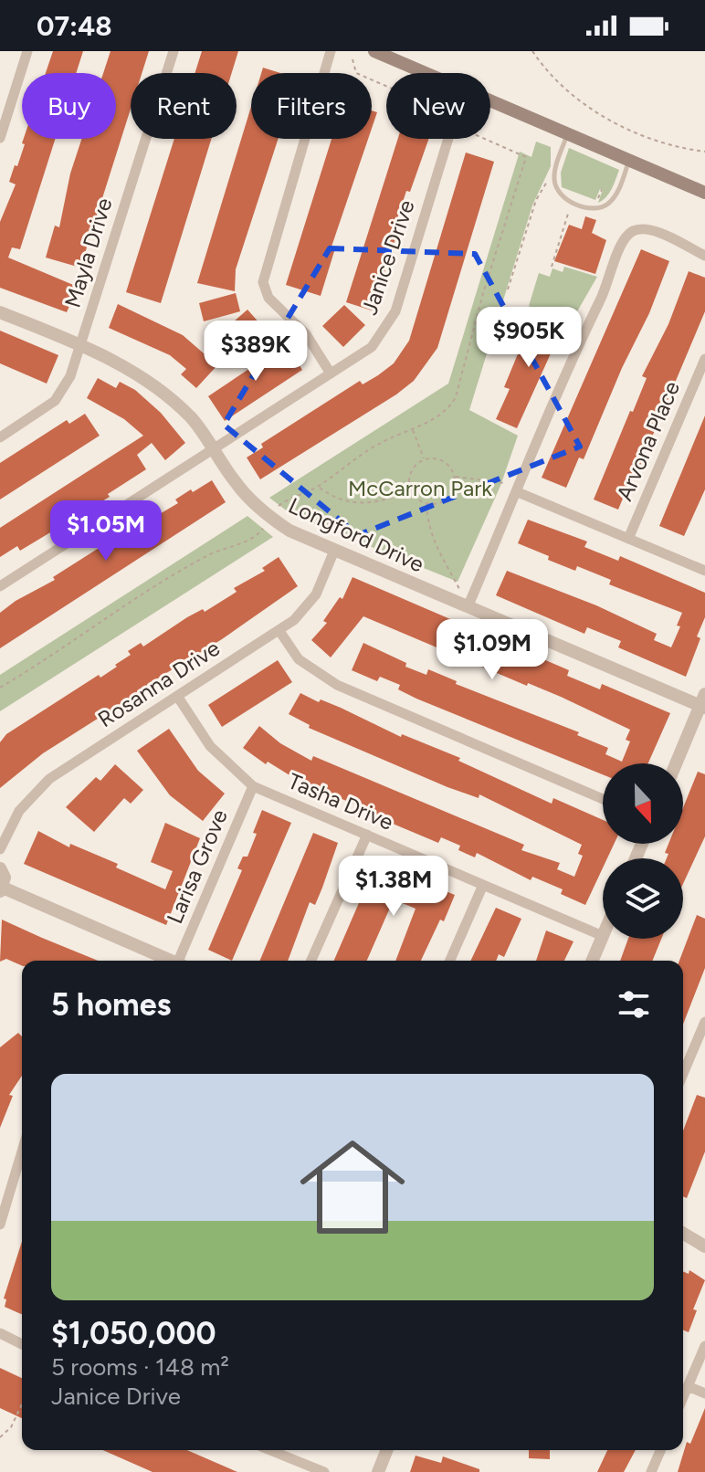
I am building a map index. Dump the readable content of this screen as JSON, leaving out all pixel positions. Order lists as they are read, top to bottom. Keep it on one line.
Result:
{"streets":{"street":["Mayla Drive","Janice Drive","Arvona Place","Longford Drive","Rosanna Drive","Tasha Drive","Larisa Grove"]},"crossings":[["Mayla Drive","Longford Drive"],["Janice Drive","Longford Drive"],["Longford Drive","Rosanna Drive"],["Rosanna Drive","Tasha Drive"],["Tasha Drive","Larisa Grove"]],"parks":["McCarron Park"],"north":"bottom","page":{"status":"07:48","chip":["Buy","Rent","Filters","New"],"price":["$905K","$389K","$1.05M","$1.09M","$1.38M"],"heading":"5 homes","list":[{"name":"$1,050,000","note":"5 rooms · 148 m² · Janice Drive"}]}}
